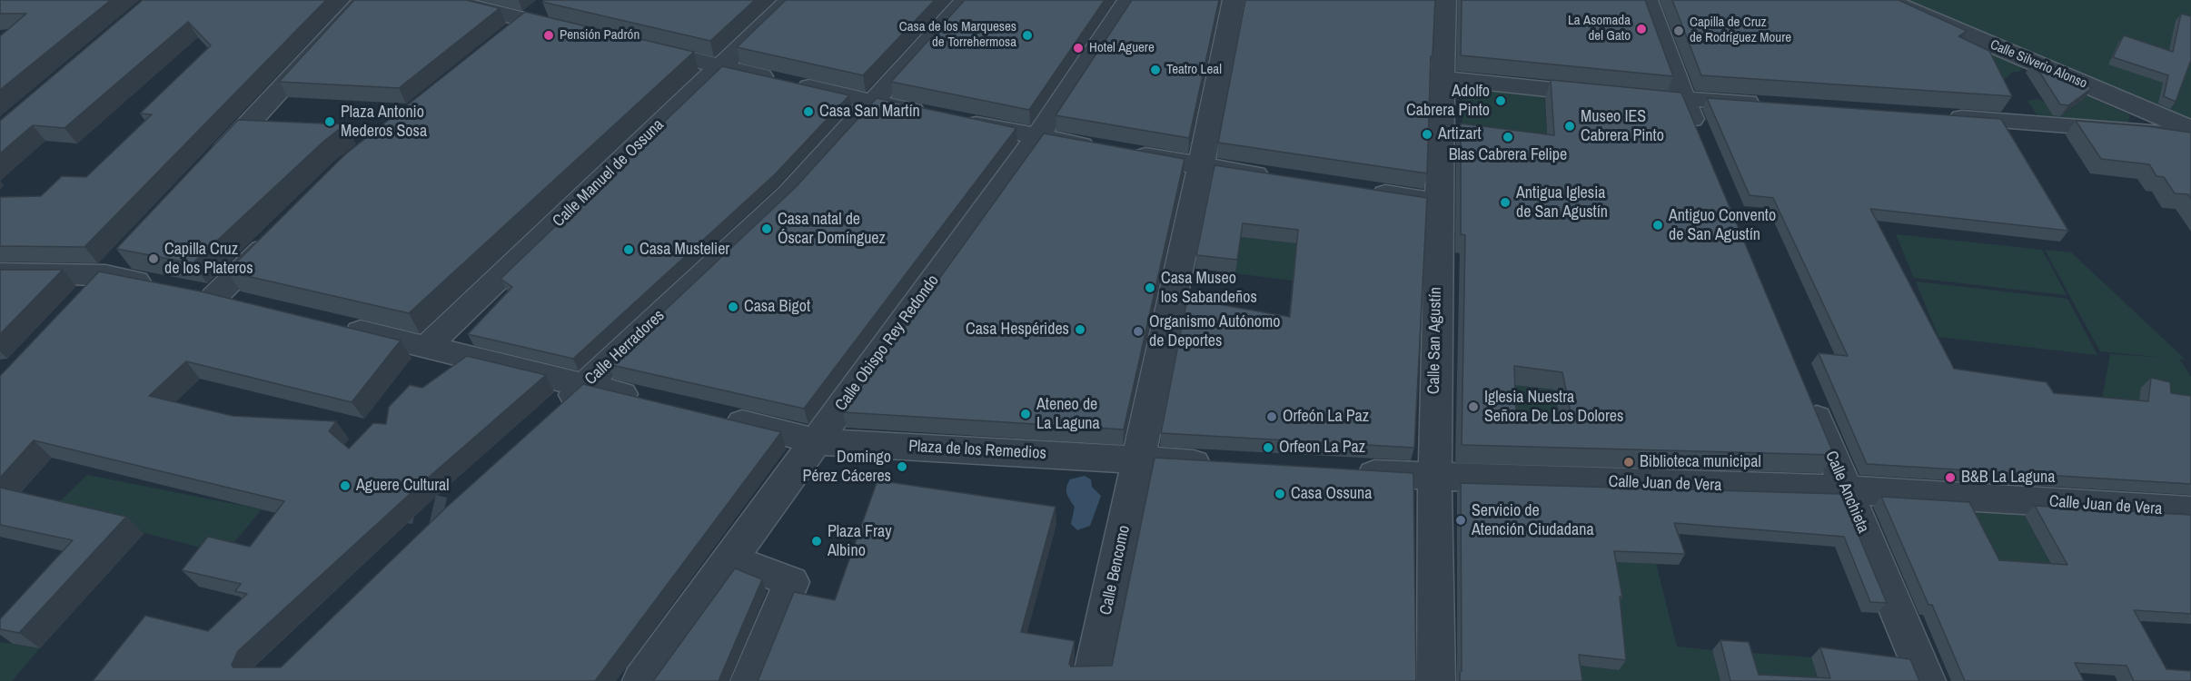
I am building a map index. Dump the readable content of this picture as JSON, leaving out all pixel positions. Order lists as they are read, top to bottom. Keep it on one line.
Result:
{"streets":{"street":["Calle Silverio Alonso","Calle Manuel de Ossuna","Calle San Agustín","Calle Obispo Rey Redondo","Calle Herradores","Plaza de los Remedios","Calle Juan de Vera","Calle Anchieta","Calle Bencomo"]},"crossings":[["Calle San Agustín","Calle Juan de Vera"],["Calle Obispo Rey Redondo","Plaza de los Remedios"],["Plaza de los Remedios","Calle Bencomo"],["Calle Juan de Vera","Calle Anchieta"]],"places":["La Asomada del Gato","Capilla de Cruz de Rodríguez Moure","Pensión Padrón","Casa de los Marqueses de Torrehermosa","Hotel Aguere","Teatro Leal","Adolfo Cabrera Pinto","Casa San Martín","Plaza Antonio Mederos Sosa","Museo IES Cabrera Pinto","Artizart","Blas Cabrera Felipe","Antigua Iglesia de San Agustín","Antiguo Convento de San Agustín","Casa natal de Óscar Domínguez","Casa Mustelier","Capilla Cruz de los Plateros","Casa Museo los Sabandeños","Casa Bigot","Casa Hespérides","Organismo Autónomo de Deportes","Iglesia Nuestra Señora De Los Dolores","Ateneo de La Laguna","Orfeón La Paz","Orfeon La Paz","Biblioteca municipal","Domingo Pérez Cáceres","B&B La Laguna","Aguere Cultural","Casa Ossuna","Servicio de Atención Ciudadana","Plaza Fray Albino"]}
